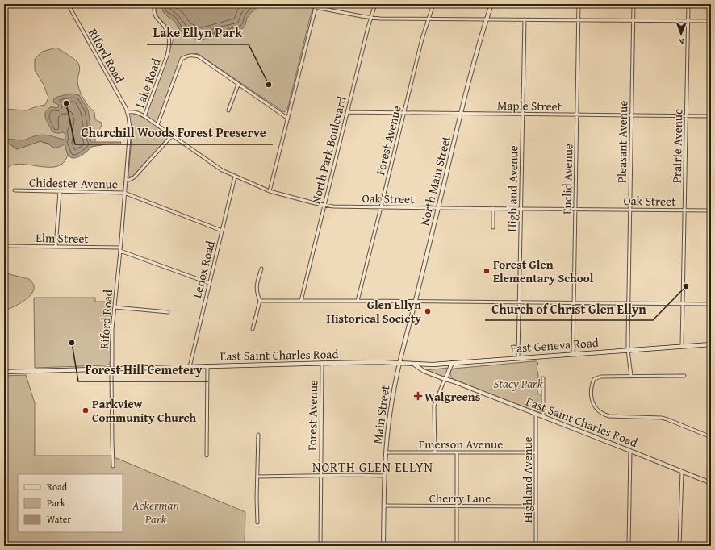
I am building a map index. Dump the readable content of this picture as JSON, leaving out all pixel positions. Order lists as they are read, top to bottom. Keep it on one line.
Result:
{"streets":{"main road":["East Geneva Road","East Saint Charles Road"],"street":["Riford Road","Lake Road","Maple Street","Forest Avenue","Pleasant Avenue","Prairie Avenue","North Park Boulevard","Euclid Avenue","North Main Street","Chidester Avenue","Highland Avenue","Oak Street","Elm Street","Lenox Road","Main Street","Emerson Avenue","Cherry Lane"]},"crossings":[["Riford Road","Chidester Avenue"],["Riford Road","Oak Street"],["Riford Road","Elm Street"],["Riford Road","East Saint Charles Road"],["Lake Road","Oak Street"],["Maple Street","Forest Avenue"],["Maple Street","Pleasant Avenue"],["Maple Street","Prairie Avenue"],["Maple Street","North Park Boulevard"],["Maple Street","Euclid Avenue"],["Maple Street","North Main Street"],["Maple Street","Highland Avenue"],["Forest Avenue","Oak Street"],["Forest Avenue","East Saint Charles Road"],["Pleasant Avenue","Oak Street"],["Pleasant Avenue","East Geneva Road"],["Prairie Avenue","Oak Street"],["Prairie Avenue","East Geneva Road"],["North Park Boulevard","Oak Street"],["Euclid Avenue","Oak Street"],["Euclid Avenue","East Geneva Road"],["North Main Street","Oak Street"],["North Main Street","East Geneva Road"],["North Main Street","East Saint Charles Road"],["North Main Street","Main Street"],["Chidester Avenue","Lenox Road"],["Highland Avenue","Oak Street"],["Highland Avenue","East Geneva Road"],["Highland Avenue","East Saint Charles Road"],["Highland Avenue","Emerson Avenue"],["Highland Avenue","Cherry Lane"],["Oak Street","Lenox Road"],["Elm Street","Lenox Road"],["Lenox Road","East Saint Charles Road"],["East Geneva Road","East Saint Charles Road"],["East Geneva Road","Main Street"],["East Saint Charles Road","Main Street"],["Main Street","Emerson Avenue"],["Main Street","Cherry Lane"]],"districts":["NORTH GLEN ELLYN"],"parks":["Stacy Park","Ackerman Park"],"places":{"other":["Lake Ellyn Park","Churchill Woods Forest Preserve","Forest Glen Elementary School","Church of Christ Glen Ellyn","Glen Ellyn Historical Society","Forest Hill Cemetery","Parkview Community Church"],"health":["Walgreens"]},"legend":["Road","Park","Water"],"north":"bottom"}
